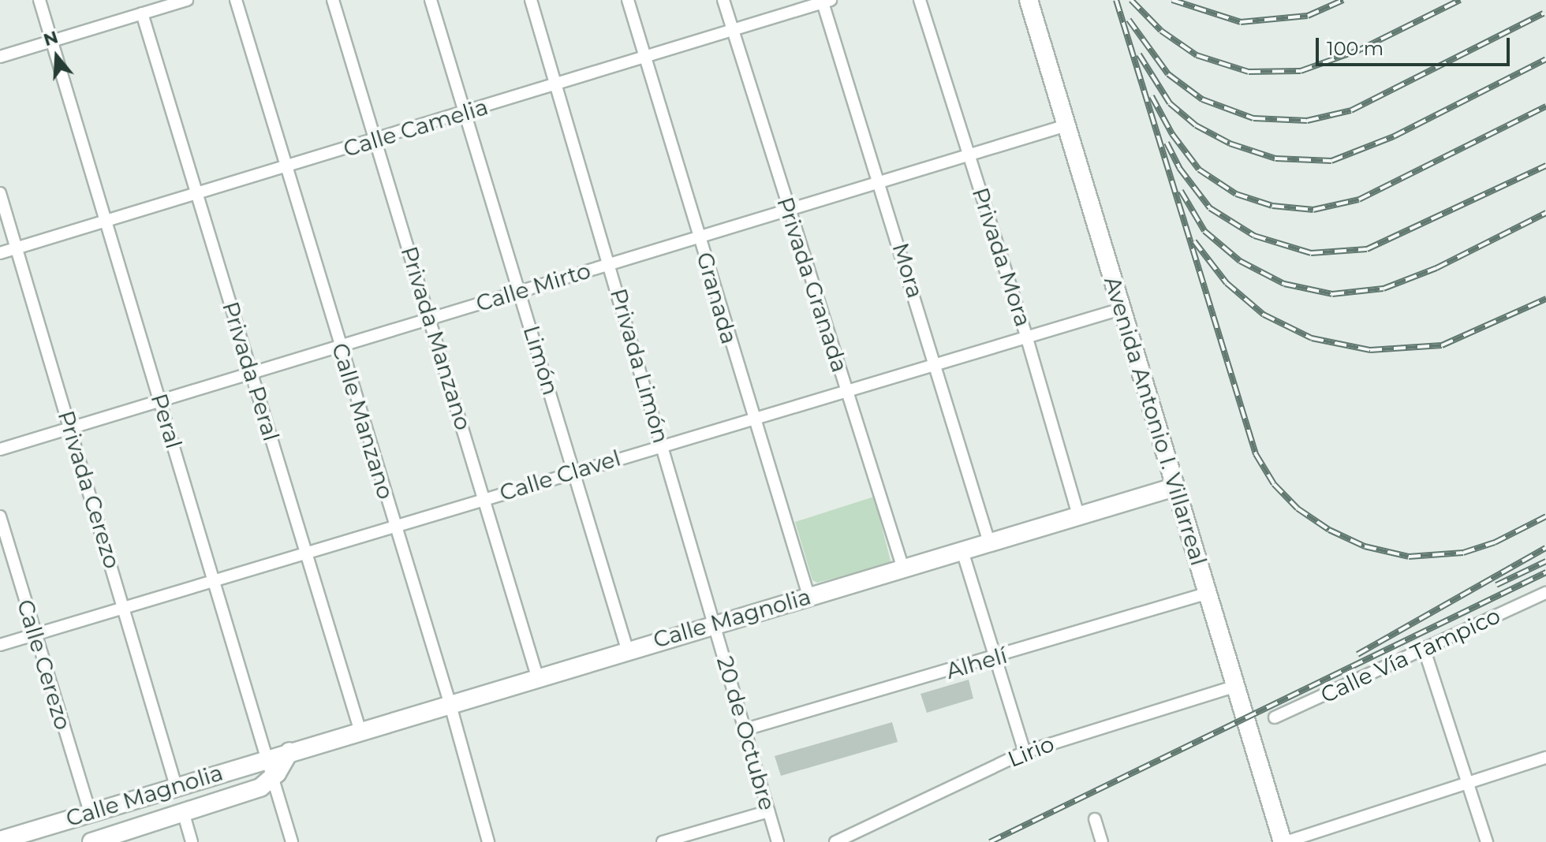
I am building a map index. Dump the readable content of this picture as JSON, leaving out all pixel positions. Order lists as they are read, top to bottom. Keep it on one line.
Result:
{"streets":{"street":["Calle Camelia","Privada Mora","Mora","Privada Granada","Calle Mirto","Granada","Privada Manzano","Limón","Privada Limón","Privada Peral","Peral","Calle Manzano","Avenida Antonio I. Villarreal","Calle Clavel","Privada Cerezo","Calle Magnolia","Calle Vía Tampico","Alhelí","Calle Cerezo","20 de Octubre","Lirio"]},"crossings":[["Calle Camelia","Mora"],["Calle Camelia","Privada Granada"],["Calle Camelia","Granada"],["Calle Camelia","Privada Manzano"],["Calle Camelia","Limón"],["Calle Camelia","Privada Limón"],["Calle Camelia","Privada Peral"],["Calle Camelia","Peral"],["Calle Camelia","Calle Manzano"],["Calle Camelia","Privada Cerezo"],["Privada Mora","Calle Mirto"],["Privada Mora","Calle Clavel"],["Privada Mora","Calle Magnolia"],["Mora","Calle Mirto"],["Mora","Calle Clavel"],["Mora","Calle Magnolia"],["Privada Granada","Calle Mirto"],["Privada Granada","Calle Clavel"],["Privada Granada","Calle Magnolia"],["Calle Mirto","Granada"],["Calle Mirto","Privada Manzano"],["Calle Mirto","Limón"],["Calle Mirto","Privada Limón"],["Calle Mirto","Privada Peral"],["Calle Mirto","Peral"],["Calle Mirto","Calle Manzano"],["Calle Mirto","Avenida Antonio I. Villarreal"],["Calle Mirto","Privada Cerezo"],["Granada","Calle Clavel"],["Granada","Calle Magnolia"],["Privada Manzano","Calle Clavel"],["Privada Manzano","Calle Magnolia"],["Limón","Calle Clavel"],["Limón","Calle Magnolia"],["Privada Limón","Calle Clavel"],["Privada Limón","Calle Magnolia"],["Privada Limón","20 de Octubre"],["Privada Peral","Calle Clavel"],["Privada Peral","Calle Magnolia"],["Peral","Calle Clavel"],["Peral","Calle Magnolia"],["Calle Manzano","Calle Clavel"],["Calle Manzano","Calle Magnolia"],["Avenida Antonio I. Villarreal","Calle Clavel"],["Avenida Antonio I. Villarreal","Calle Magnolia"],["Avenida Antonio I. Villarreal","Alhelí"],["Avenida Antonio I. Villarreal","Lirio"],["Calle Clavel","Privada Cerezo"],["Calle Clavel","Calle Cerezo"],["Privada Cerezo","Calle Magnolia"],["Calle Magnolia","Calle Cerezo"],["Calle Magnolia","20 de Octubre"],["Alhelí","20 de Octubre"]],"scale_bar":"100 m","north":"top"}
